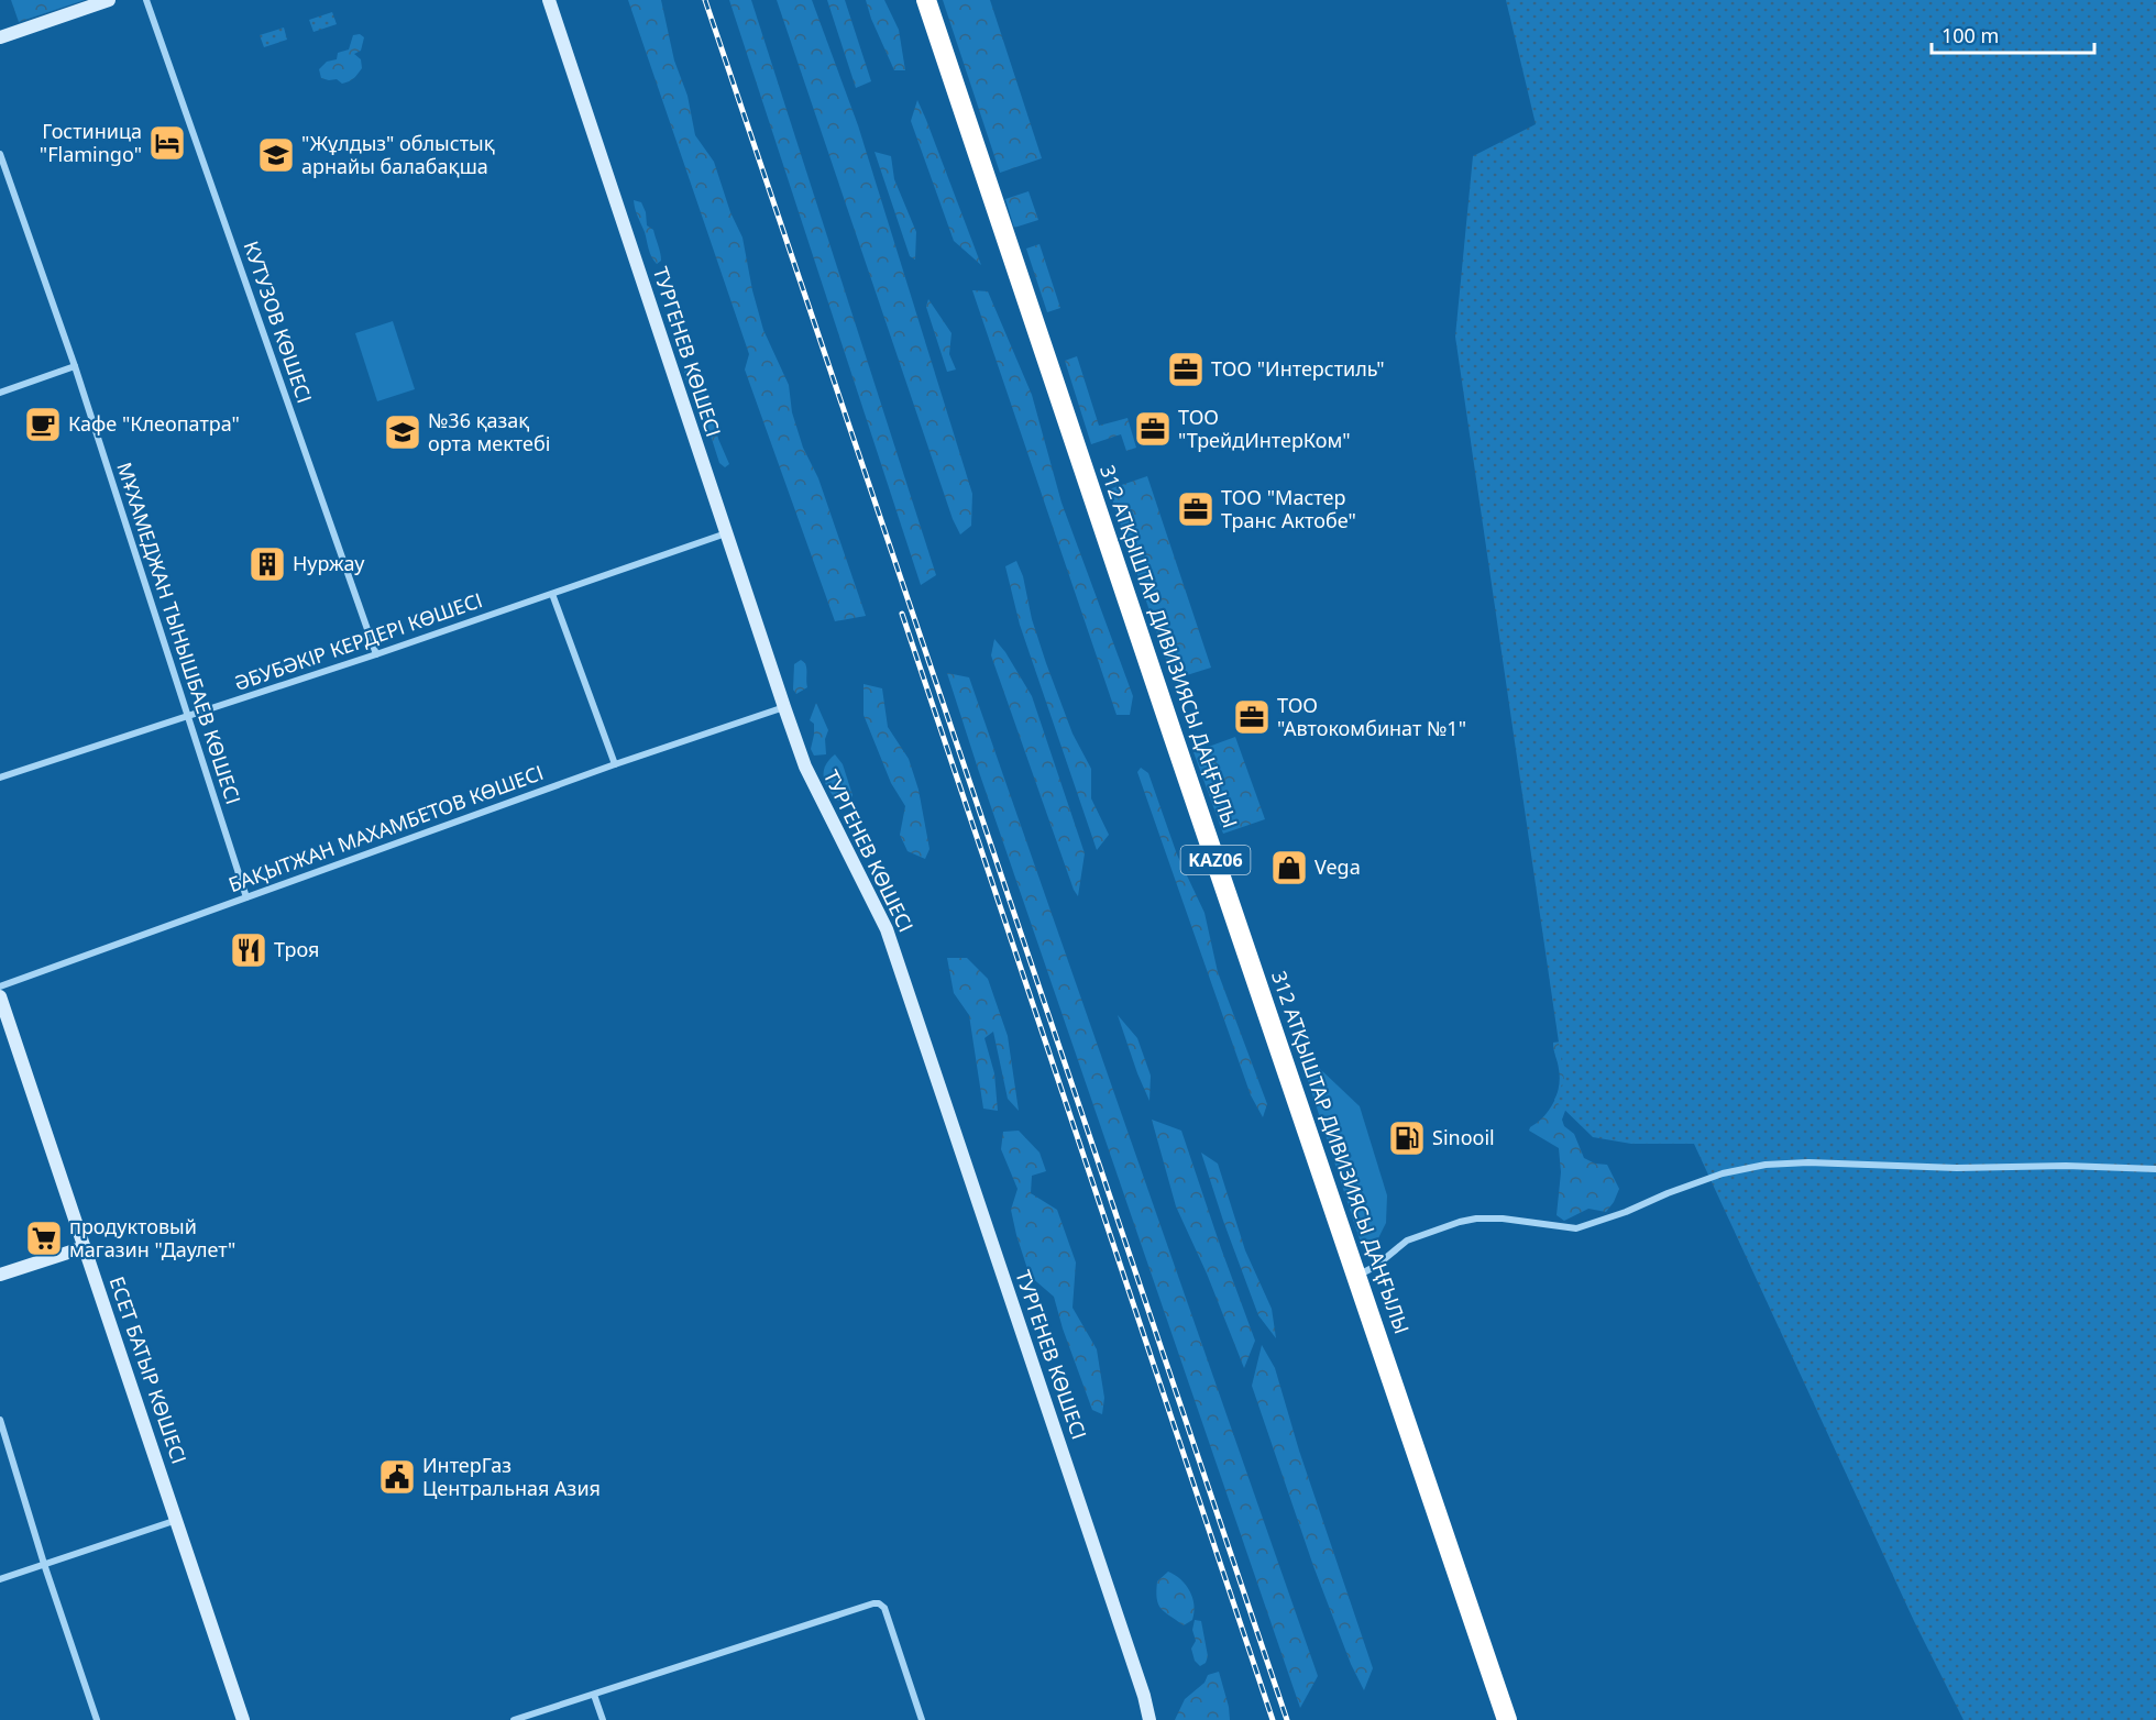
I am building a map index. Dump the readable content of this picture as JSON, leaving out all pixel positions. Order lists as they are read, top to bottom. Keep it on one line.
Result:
{"streets":{"highway":["312 АТҚЫШТАР ДИВИЗИЯСЫ ДАҢҒЫЛЫ","KАZ06"],"main road":["ТУРГЕНЕВ КӨШЕСІ","ЕСЕТ БАТЫР КӨШЕСІ"],"street":["КУТУЗОВ КӨШЕСІ","МҰХАМЕДЖАН ТЫНЫШБАЕВ КӨШЕСІ","ӘБУБӘКІР КЕРДЕРІ КӨШЕСІ","БАҚЫТЖАН МАХАМБЕТОВ КӨШЕСІ"]},"crossings":[["КУТУЗОВ КӨШЕСІ","ӘБУБӘКІР КЕРДЕРІ КӨШЕСІ"],["ТУРГЕНЕВ КӨШЕСІ","ӘБУБӘКІР КЕРДЕРІ КӨШЕСІ"],["ТУРГЕНЕВ КӨШЕСІ","БАҚЫТЖАН МАХАМБЕТОВ КӨШЕСІ"],["МҰХАМЕДЖАН ТЫНЫШБАЕВ КӨШЕСІ","ӘБУБӘКІР КЕРДЕРІ КӨШЕСІ"],["МҰХАМЕДЖАН ТЫНЫШБАЕВ КӨШЕСІ","БАҚЫТЖАН МАХАМБЕТОВ КӨШЕСІ"]],"places":{"hotel":["Гостиница \"Flamingo\""],"school or university":["\"Жұлдыз\" облыстық арнайы балабақша","№36 қазақ орта мектебі"],"office":["ТОО \"Интерстиль\"","ТОО \"ТрейдИнтерКом\"","ТОО \"Мастер Транс Актобе\"","ТОО \"Автокомбинат №1\""],"cafe":["Кафе \"Клеопатра\""],"building":["Нуржау"],"shop":["Vega"],"restaurant":["Троя"],"fuel station":["Sinooil"],"supermarket":["продуктовый магазин \"Даулет\""],"public building":["ИнтерГаз Центральная Азия"]},"scale_bar":"100 m"}
